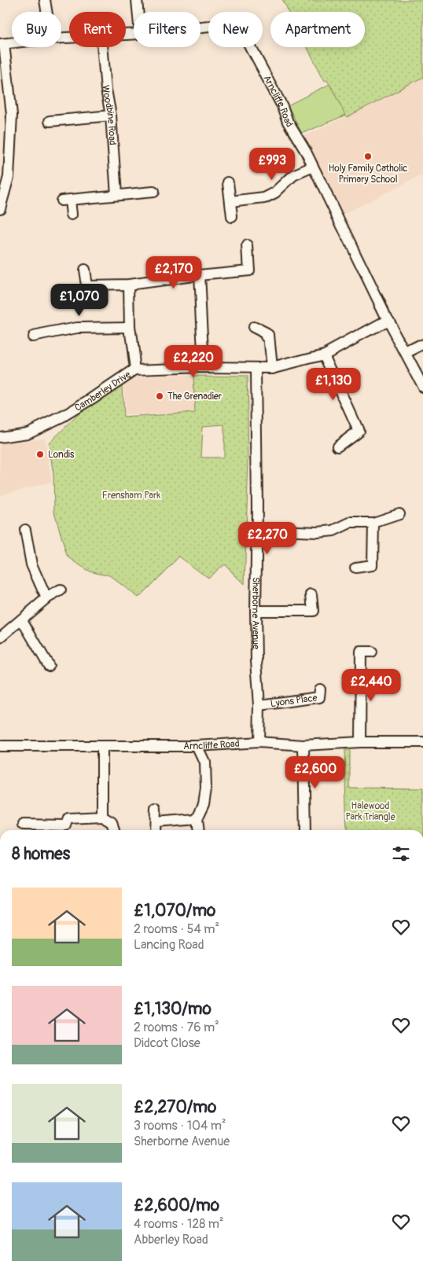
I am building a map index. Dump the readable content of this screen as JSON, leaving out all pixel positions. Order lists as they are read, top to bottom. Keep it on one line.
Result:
{"streets":{"street":["Arncliffe Road","Woodbine Road","Camberley Drive","Sherborne Avenue","Lyons Place"]},"crossings":[["Arncliffe Road","Camberley Drive"],["Arncliffe Road","Sherborne Avenue"],["Camberley Drive","Sherborne Avenue"],["Sherborne Avenue","Lyons Place"]],"parks":["Frensham Park","Halewood Park Triangle"],"places":["Holy Family Catholic Primary School","The Grenadier","Londis"],"page":{"chip":["Buy","Rent","Filters","New","Apartment"],"price":["£993","£2,170","£1,070","£2,220","£1,130","£2,270","£2,440","£2,600"],"heading":"8 homes","list":[{"name":"£1,070/mo","note":"2 rooms · 54 m² · Lancing Road"},{"name":"£1,130/mo","note":"2 rooms · 76 m² · Didcot Close"},{"name":"£2,270/mo","note":"3 rooms · 104 m² · Sherborne Avenue"},{"name":"£2,600/mo","note":"4 rooms · 128 m² · Abberley Road"}]}}
